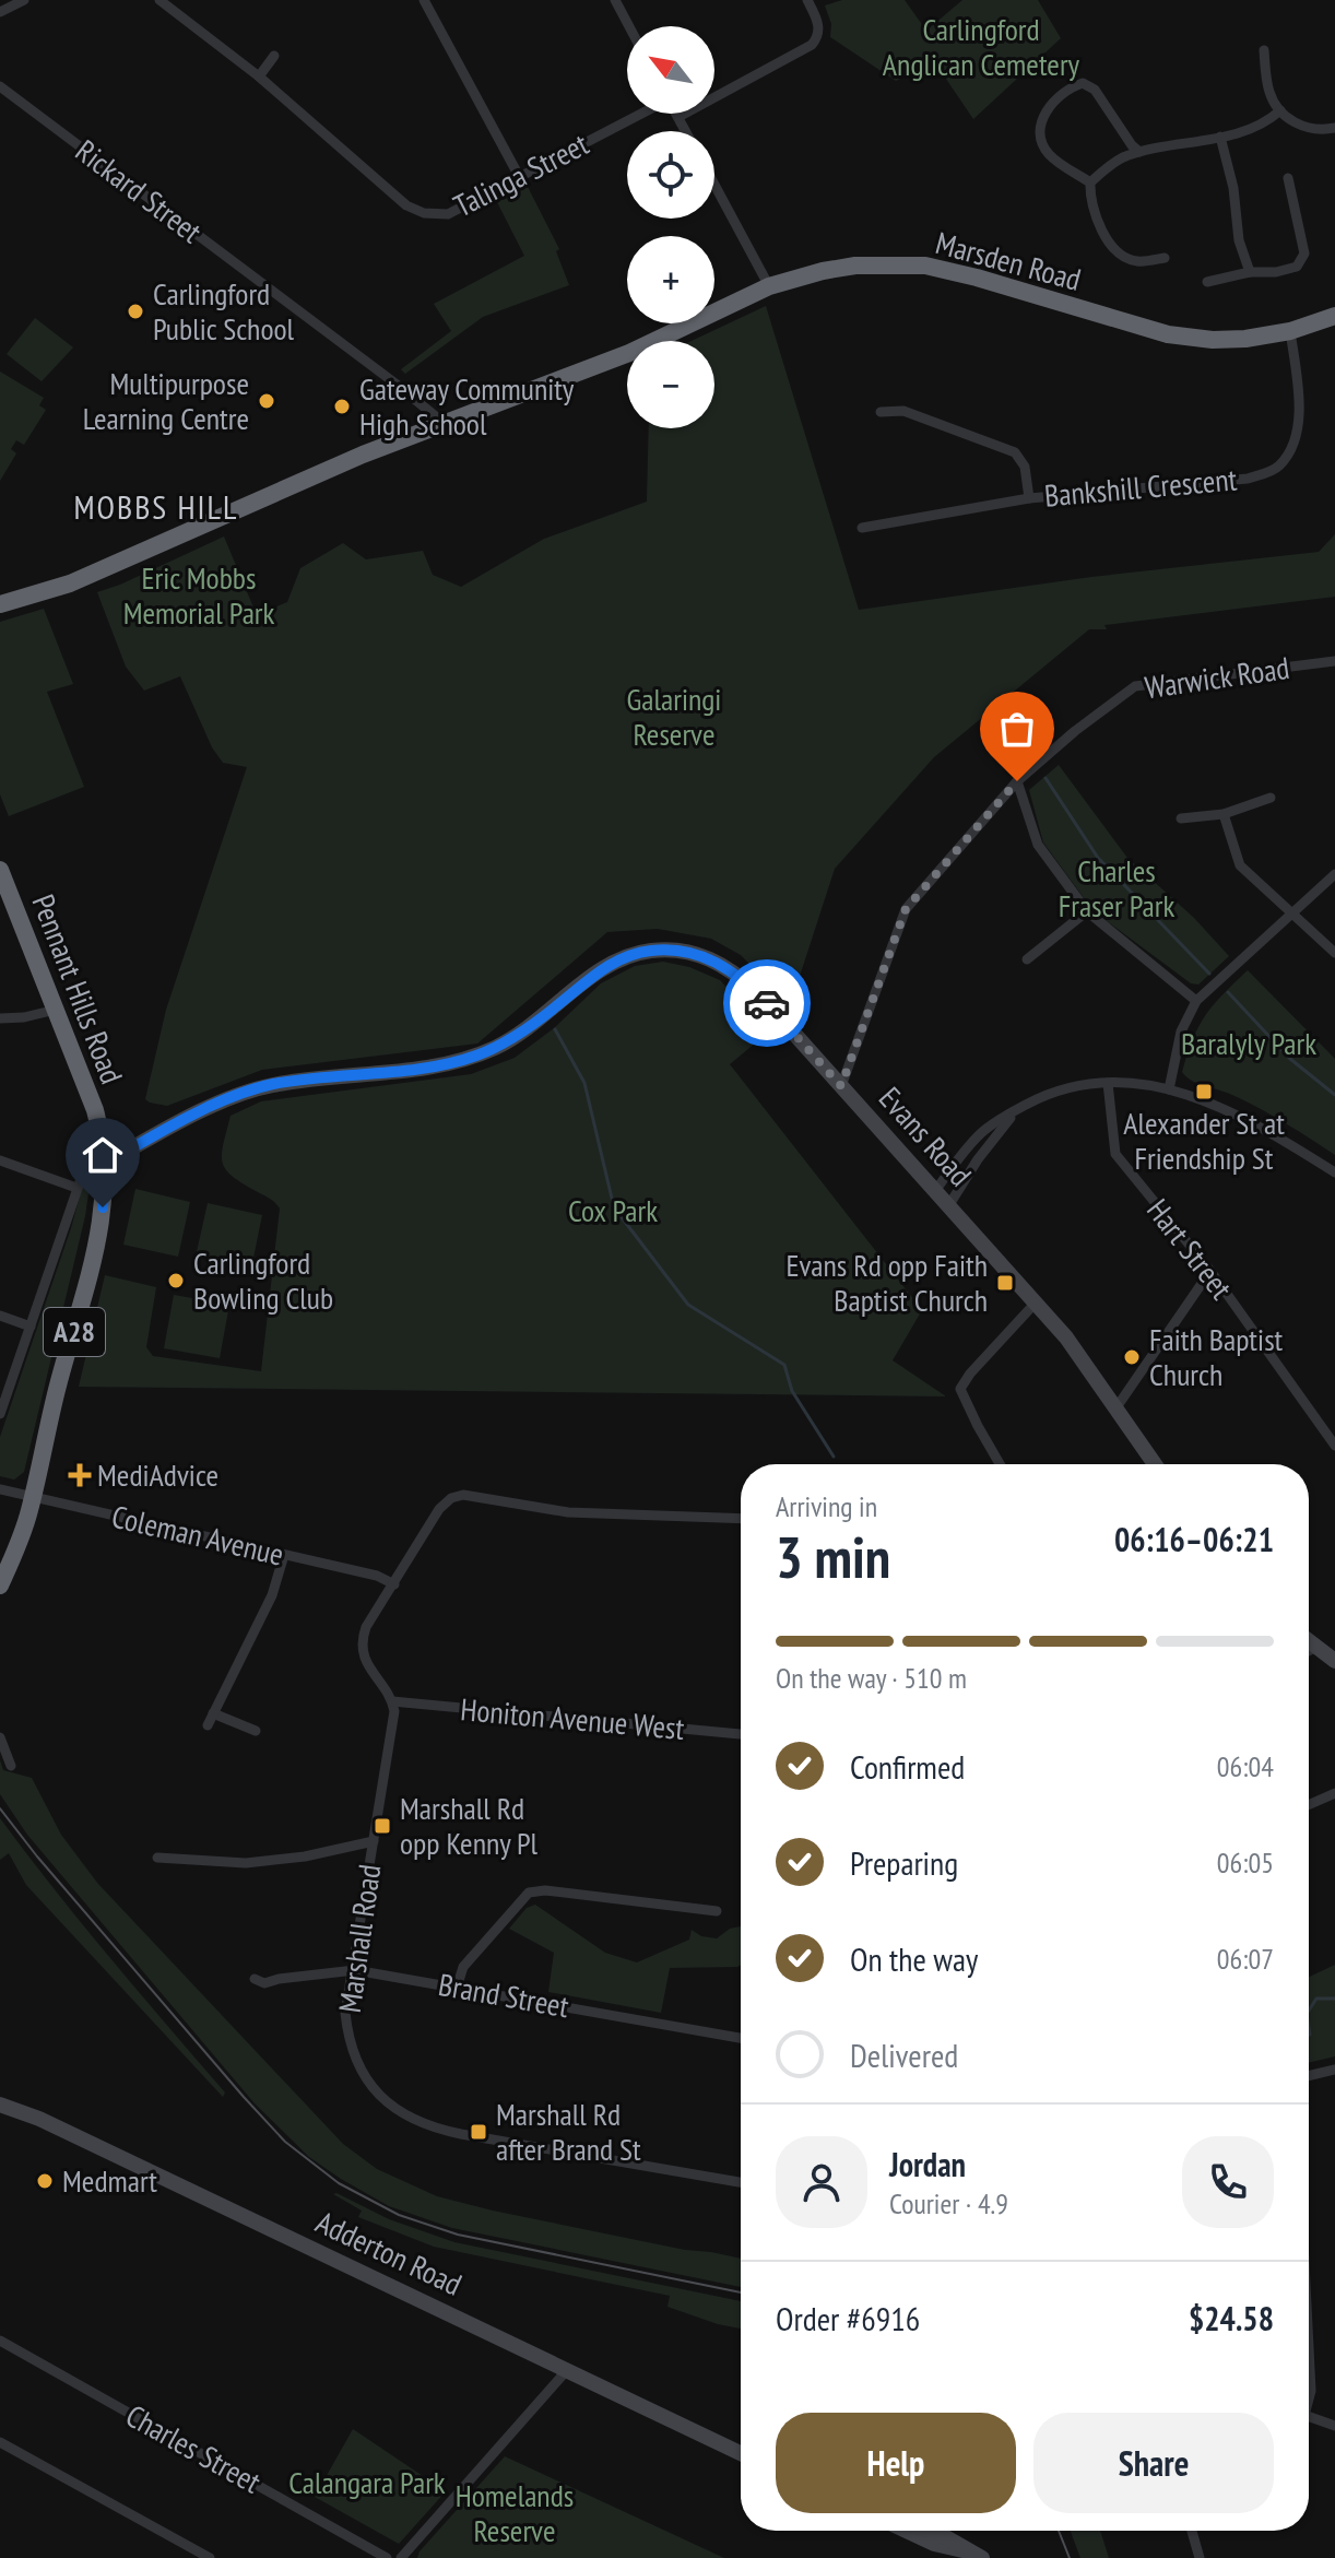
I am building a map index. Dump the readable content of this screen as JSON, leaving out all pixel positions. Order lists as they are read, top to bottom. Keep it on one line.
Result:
{"streets":{"highway":["Marsden Road","Pennant Hills Road","A28"],"street":["Talinga Street","Rickard Street","Bankshill Crescent","Warwick Road","Evans Road","Hart Street","Coleman Avenue","Honiton Avenue West","Marshall Road","Brand Street","Adderton Road","Charles Street"]},"crossings":[["Rickard Street","Marsden Road"],["Marsden Road","Bankshill Crescent"],["Warwick Road","Evans Road"],["Pennant Hills Road","Evans Road"],["Pennant Hills Road","Coleman Avenue"],["Honiton Avenue West","Marshall Road"],["Marshall Road","Brand Street"]],"districts":["MOBBS HILL"],"parks":["Carlingford Anglican Cemetery","Eric Mobbs Memorial Park","Galaringi Reserve","Charles Fraser Park","Baralyly Park","Cox Park","Calangara Park","Homelands Reserve"],"places":{"other":["Carlingford Public School","Multipurpose Learning Centre","Gateway Community High School","Carlingford Bowling Club","Faith Baptist Church","Medmart"],"transit":["Alexander St at Friendship St","Evans Rd opp Faith Baptist Church","Marshall Rd opp Kenny Pl","Marshall Rd after Brand St"],"health":["MediAdvice"]},"north":"top left","page":{"map_buttons":["+","−"],"heading":["3 min","Arriving in","06:16–06:21"],"panel":["Jordan","Courier · 4.9","Order #6916","$24.58"],"bar":"On the way · 510 m","list":[["Confirmed","06:04"],["Preparing","06:05"],["On the way","06:07"],"Delivered"],"buttons":["Help","Share"]}}
